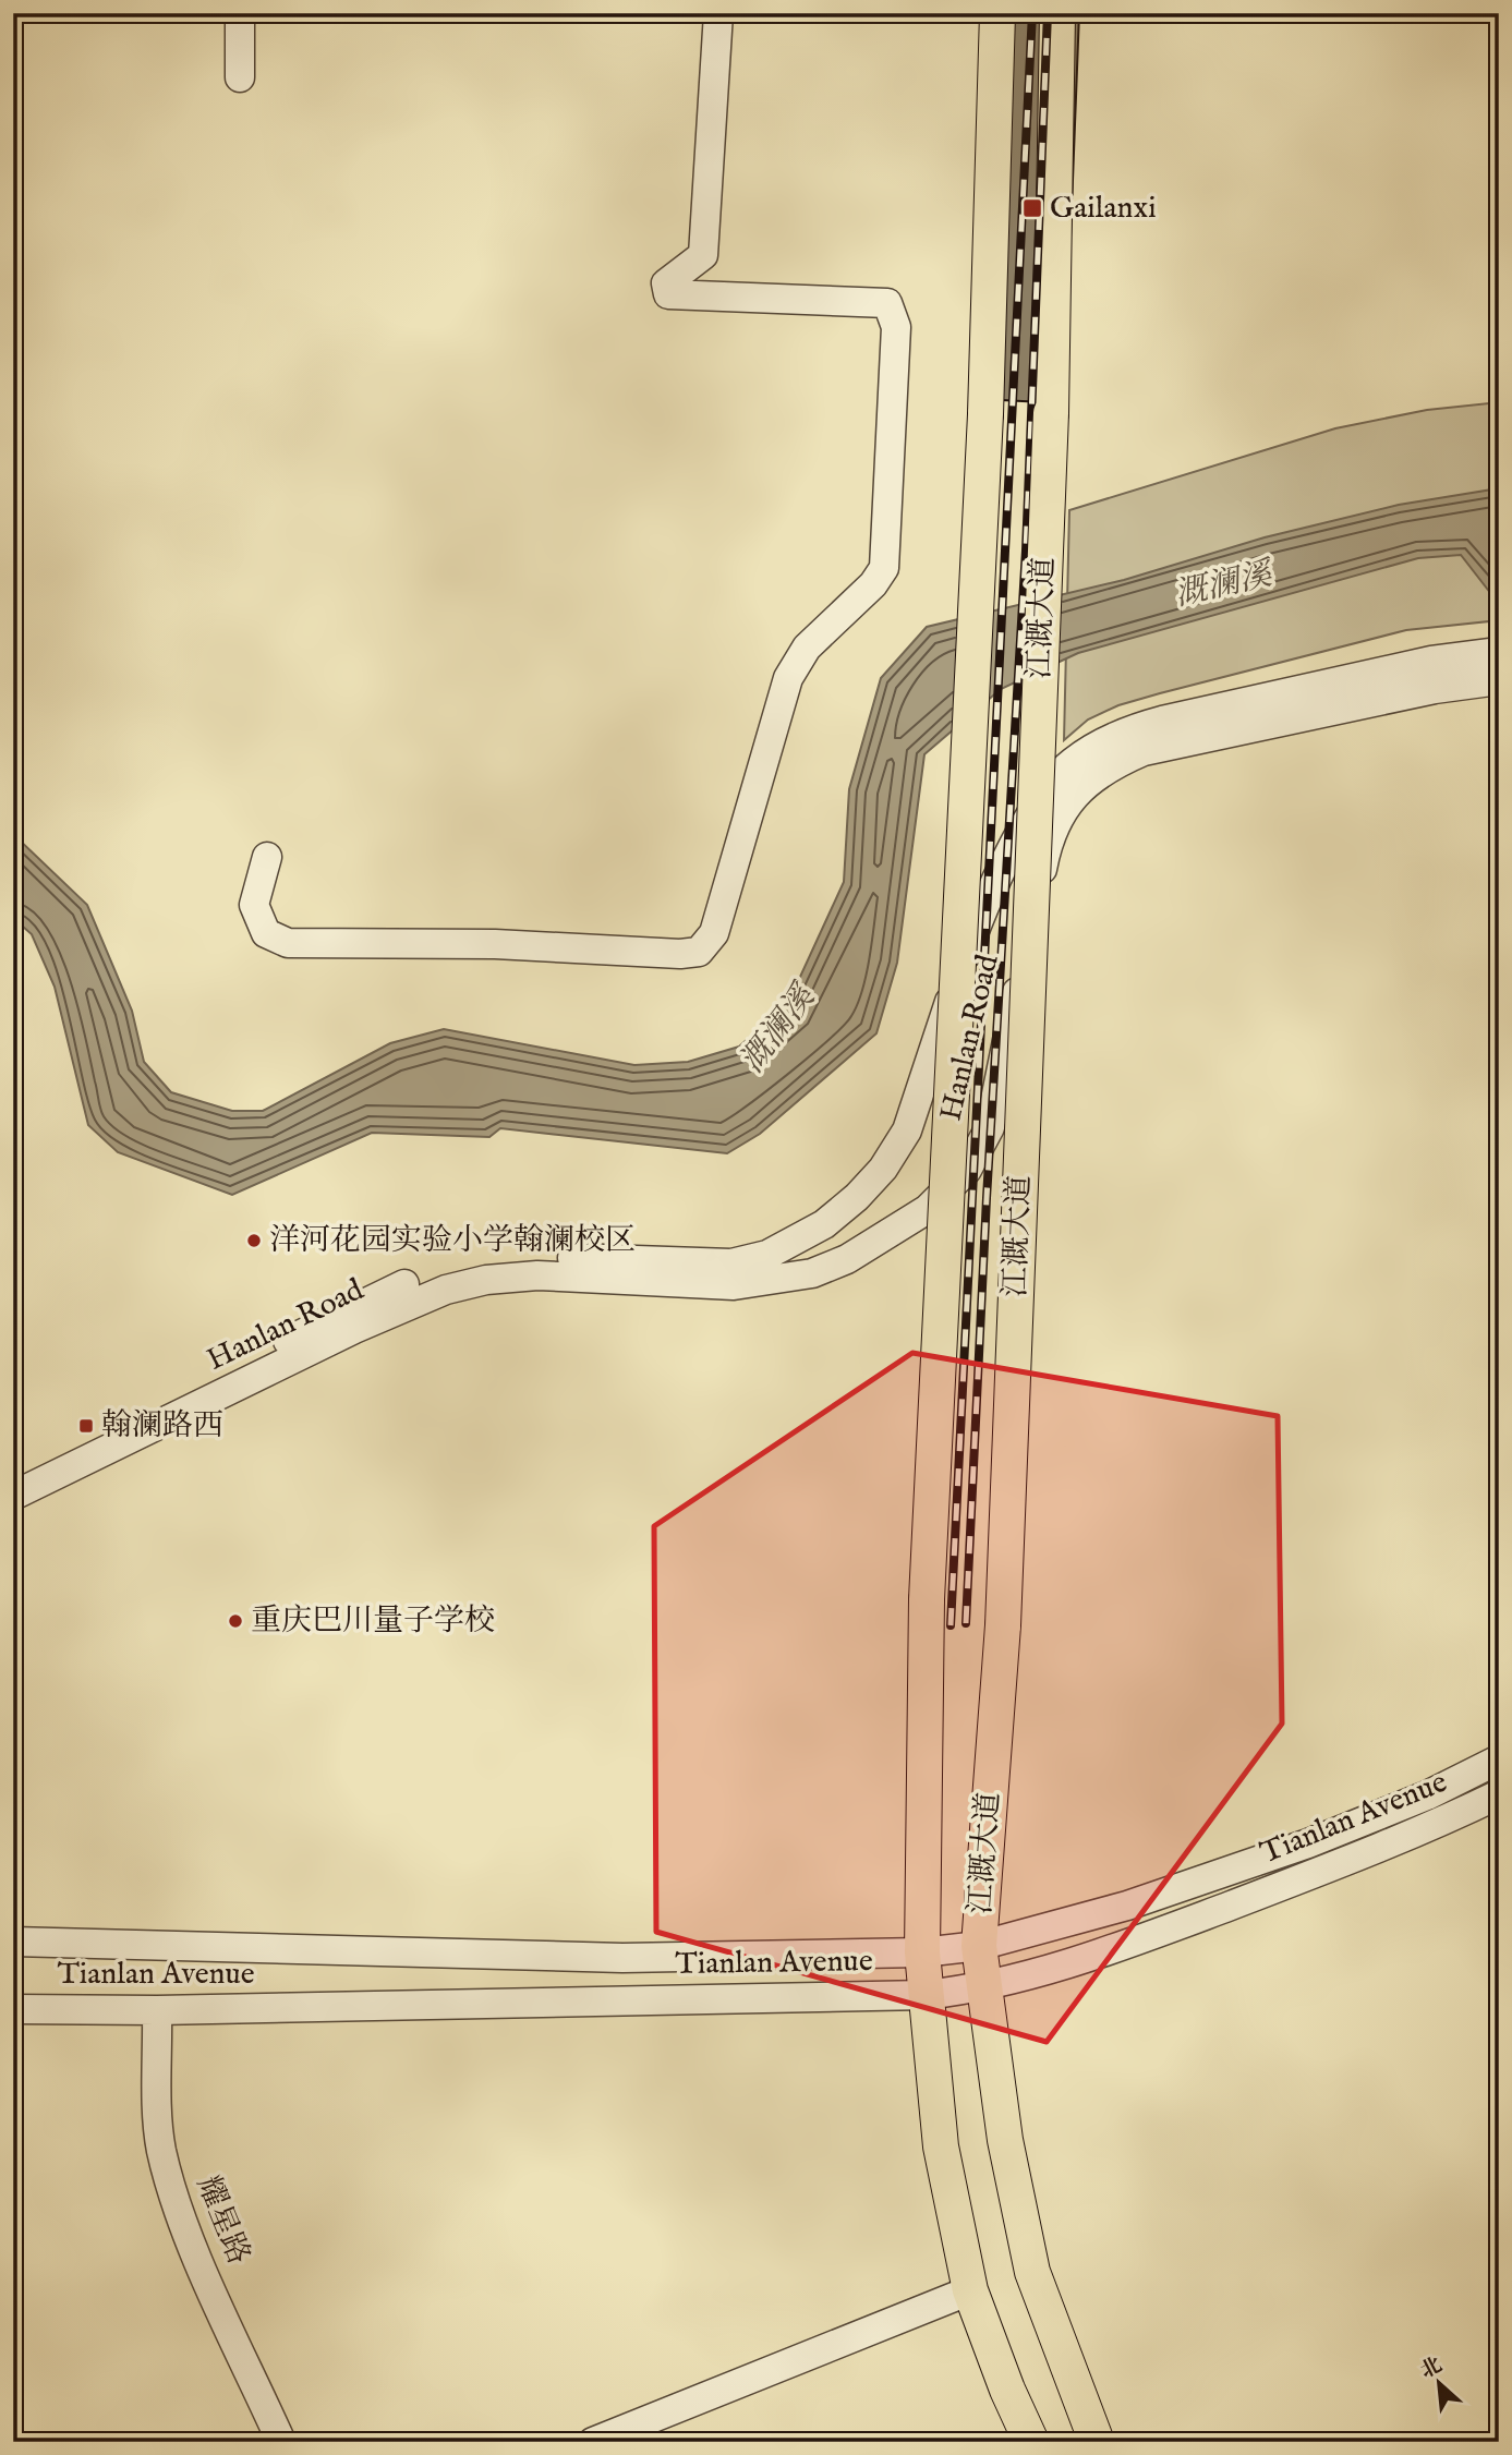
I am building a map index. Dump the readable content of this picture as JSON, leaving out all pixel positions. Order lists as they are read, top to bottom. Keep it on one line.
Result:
{"streets":{"main road":["江溉大道"],"street":["Hanlan Road","Tianlan Avenue","耀星路"]},"crossings":[["江溉大道","Tianlan Avenue"],["Tianlan Avenue","耀星路"]],"water":["溉澜溪"],"places":{"transit":["Gailanxi","翰澜路西"],"other":["洋河花园实验小学翰澜校区","重庆巴川量子学校"]},"north":"top left"}
